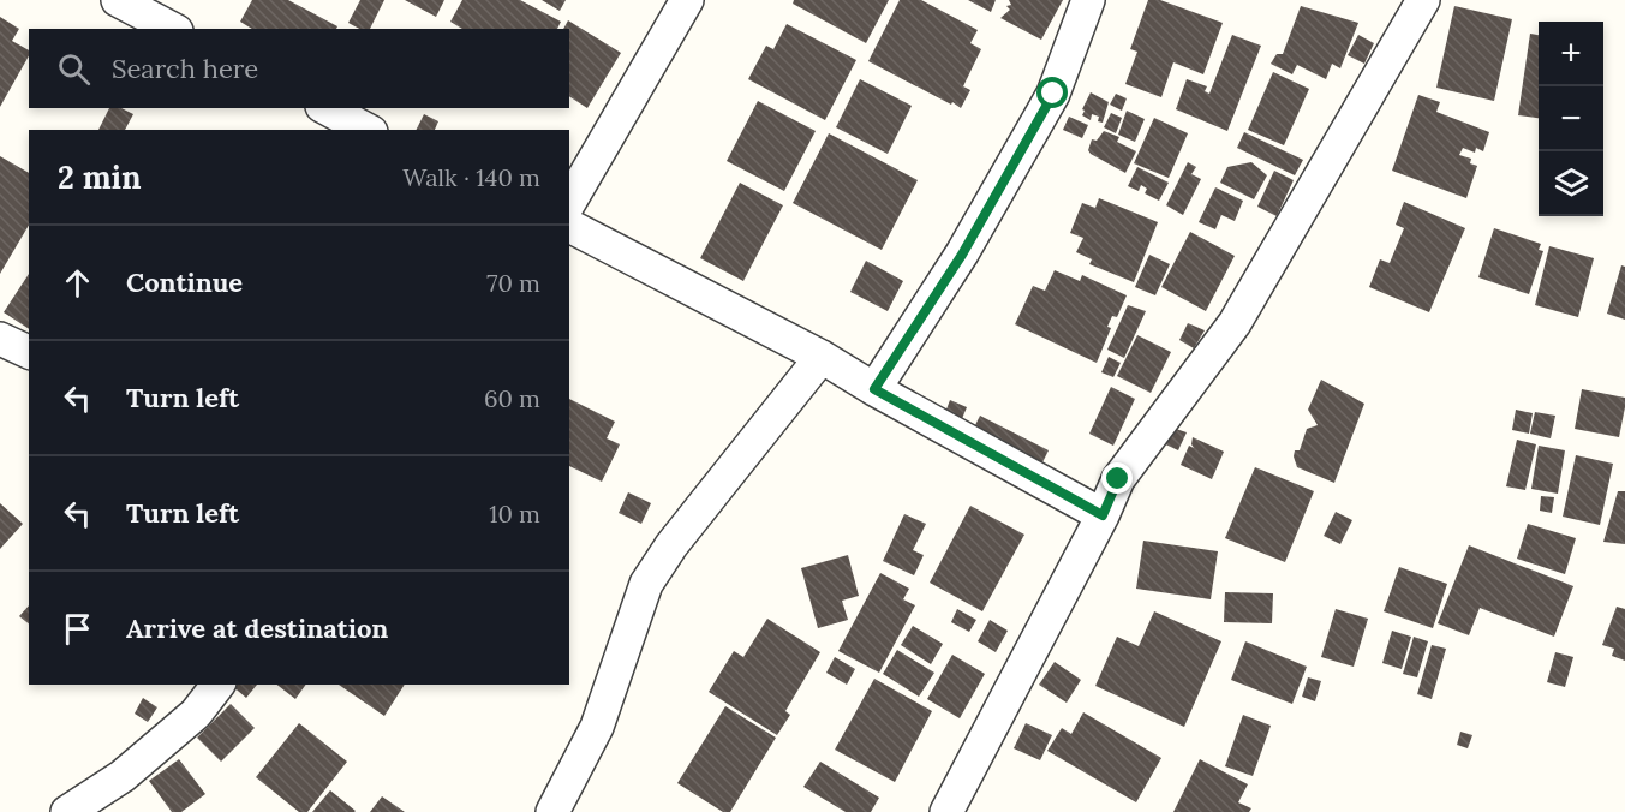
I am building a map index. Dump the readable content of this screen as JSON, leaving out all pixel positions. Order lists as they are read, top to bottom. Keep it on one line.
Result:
{"page":{"map_buttons":["+","−"],"search":"Search here","heading":["2 min","Walk · 140 m"],"list":[["Continue","70 m"],["Turn left","60 m"],["Turn left","10 m"],"Arrive at destination"]}}
